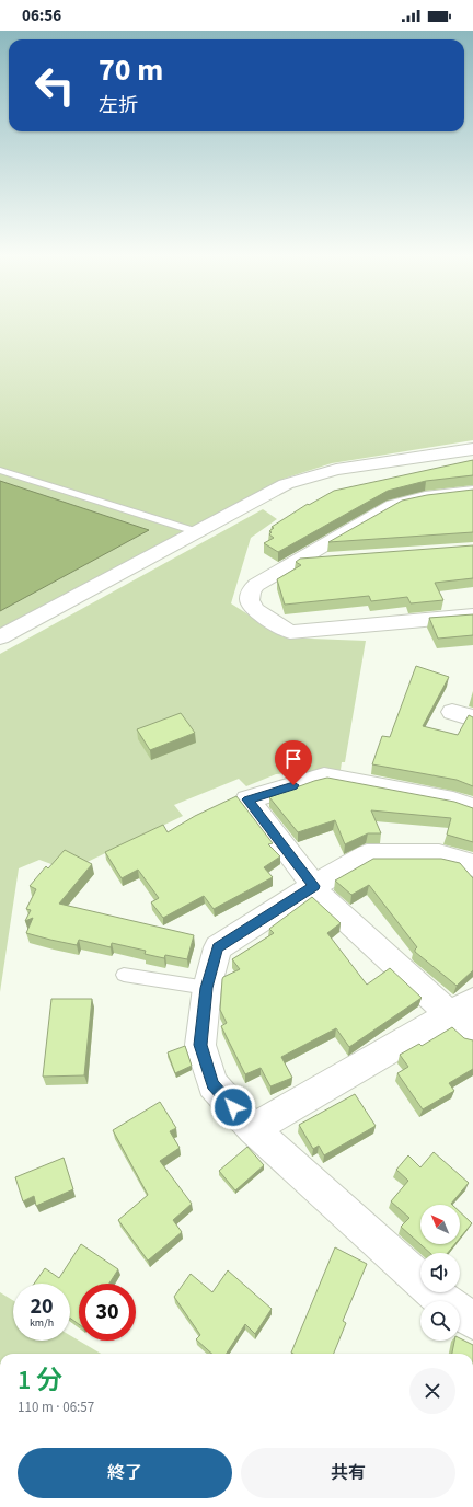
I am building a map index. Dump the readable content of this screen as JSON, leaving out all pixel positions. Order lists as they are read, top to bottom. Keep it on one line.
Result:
{"north":"top left","page":{"status":"06:56","turn":["70 m","左折"],"speed":"20 km/h","limit":"30","heading":["1 分","110 m · 06:57"],"buttons":["終了","共有"]}}
